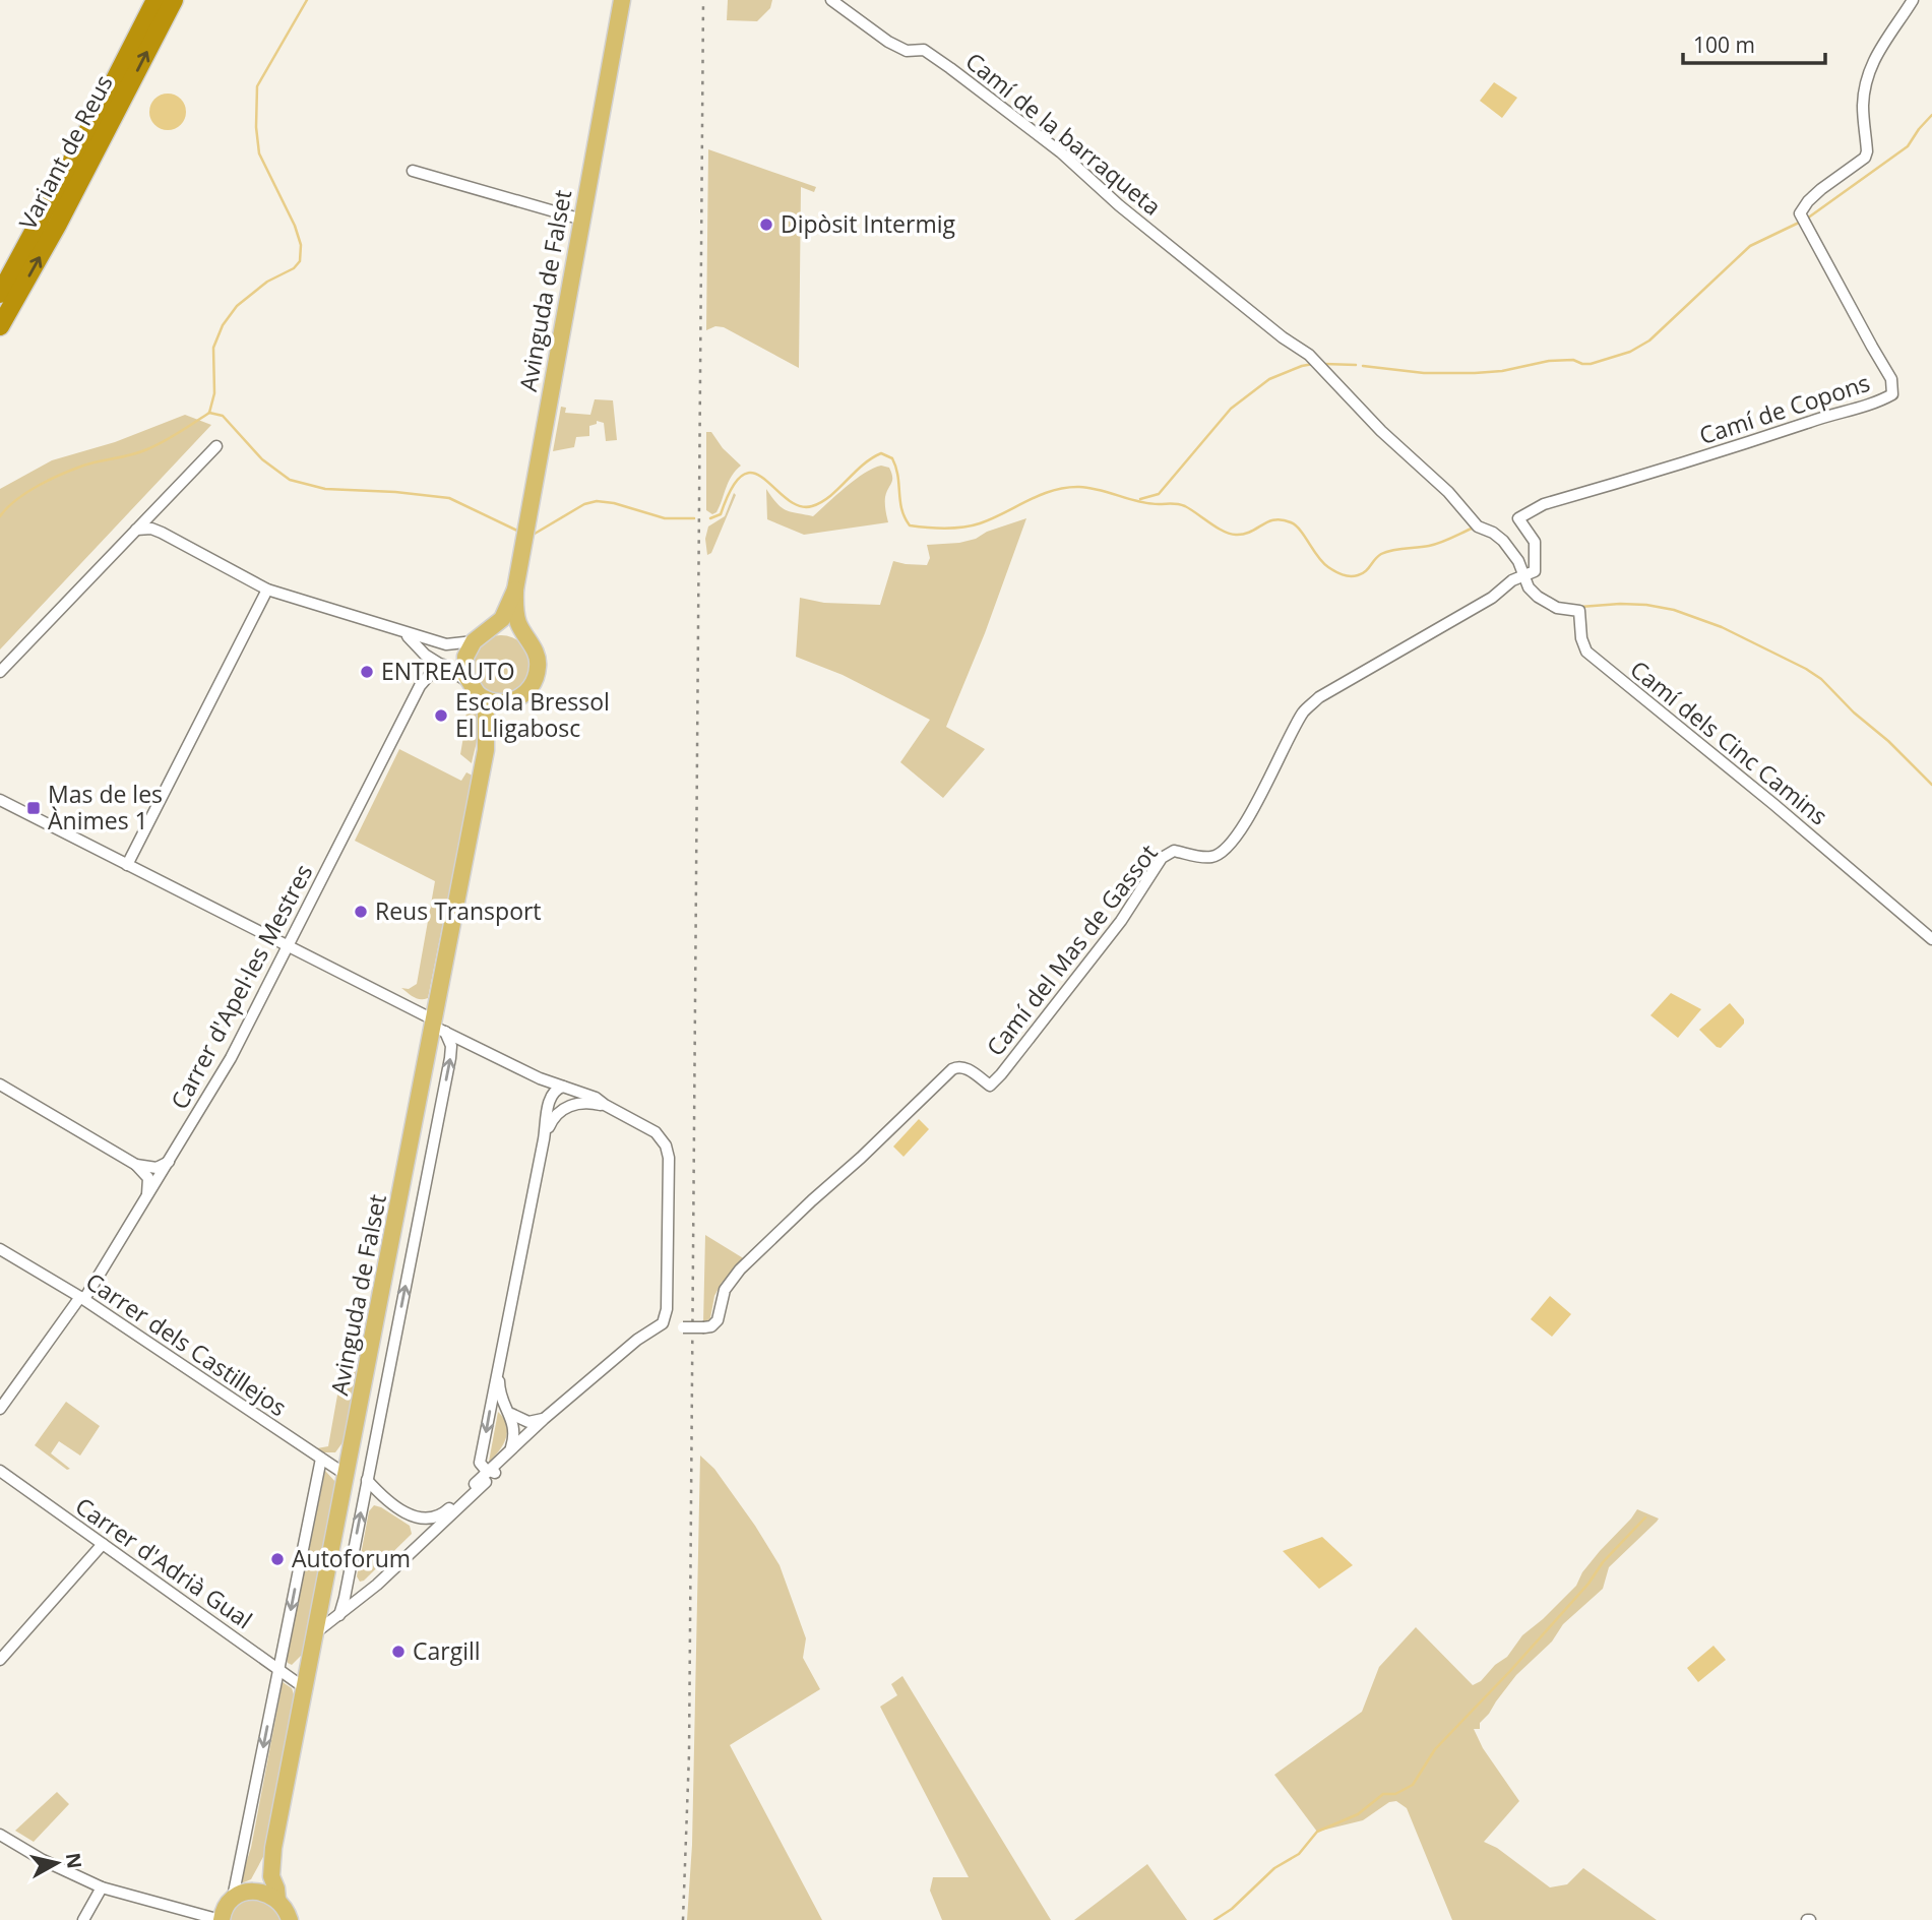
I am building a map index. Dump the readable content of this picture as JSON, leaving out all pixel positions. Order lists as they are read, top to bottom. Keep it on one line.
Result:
{"streets":{"highway":["Variant de Reus"],"main road":["Avinguda de Falset"],"street":["Camí de la barraqueta","Camí de Copons","Camí dels Cinc Camins","Camí del Mas de Gassot","Carrer d'Apel·les Mestres","Carrer dels Castillejos","Carrer d'Adrià Gual"]},"crossings":[["Camí de la barraqueta","Camí de Copons"],["Camí de la barraqueta","Camí dels Cinc Camins"],["Camí de la barraqueta","Camí del Mas de Gassot"],["Avinguda de Falset","Carrer dels Castillejos"],["Avinguda de Falset","Carrer d'Adrià Gual"],["Camí de Copons","Camí dels Cinc Camins"],["Camí de Copons","Camí del Mas de Gassot"],["Camí dels Cinc Camins","Camí del Mas de Gassot"],["Carrer d'Apel·les Mestres","Carrer dels Castillejos"]],"places":{"other":["Dipòsit Intermig","ENTREAUTO","Escola Bressol El Lligabosc","Reus Transport","Autoforum","Cargill"],"transit":["Mas de les Ànimes 1"]},"scale_bar":"100 m","north":"right"}
